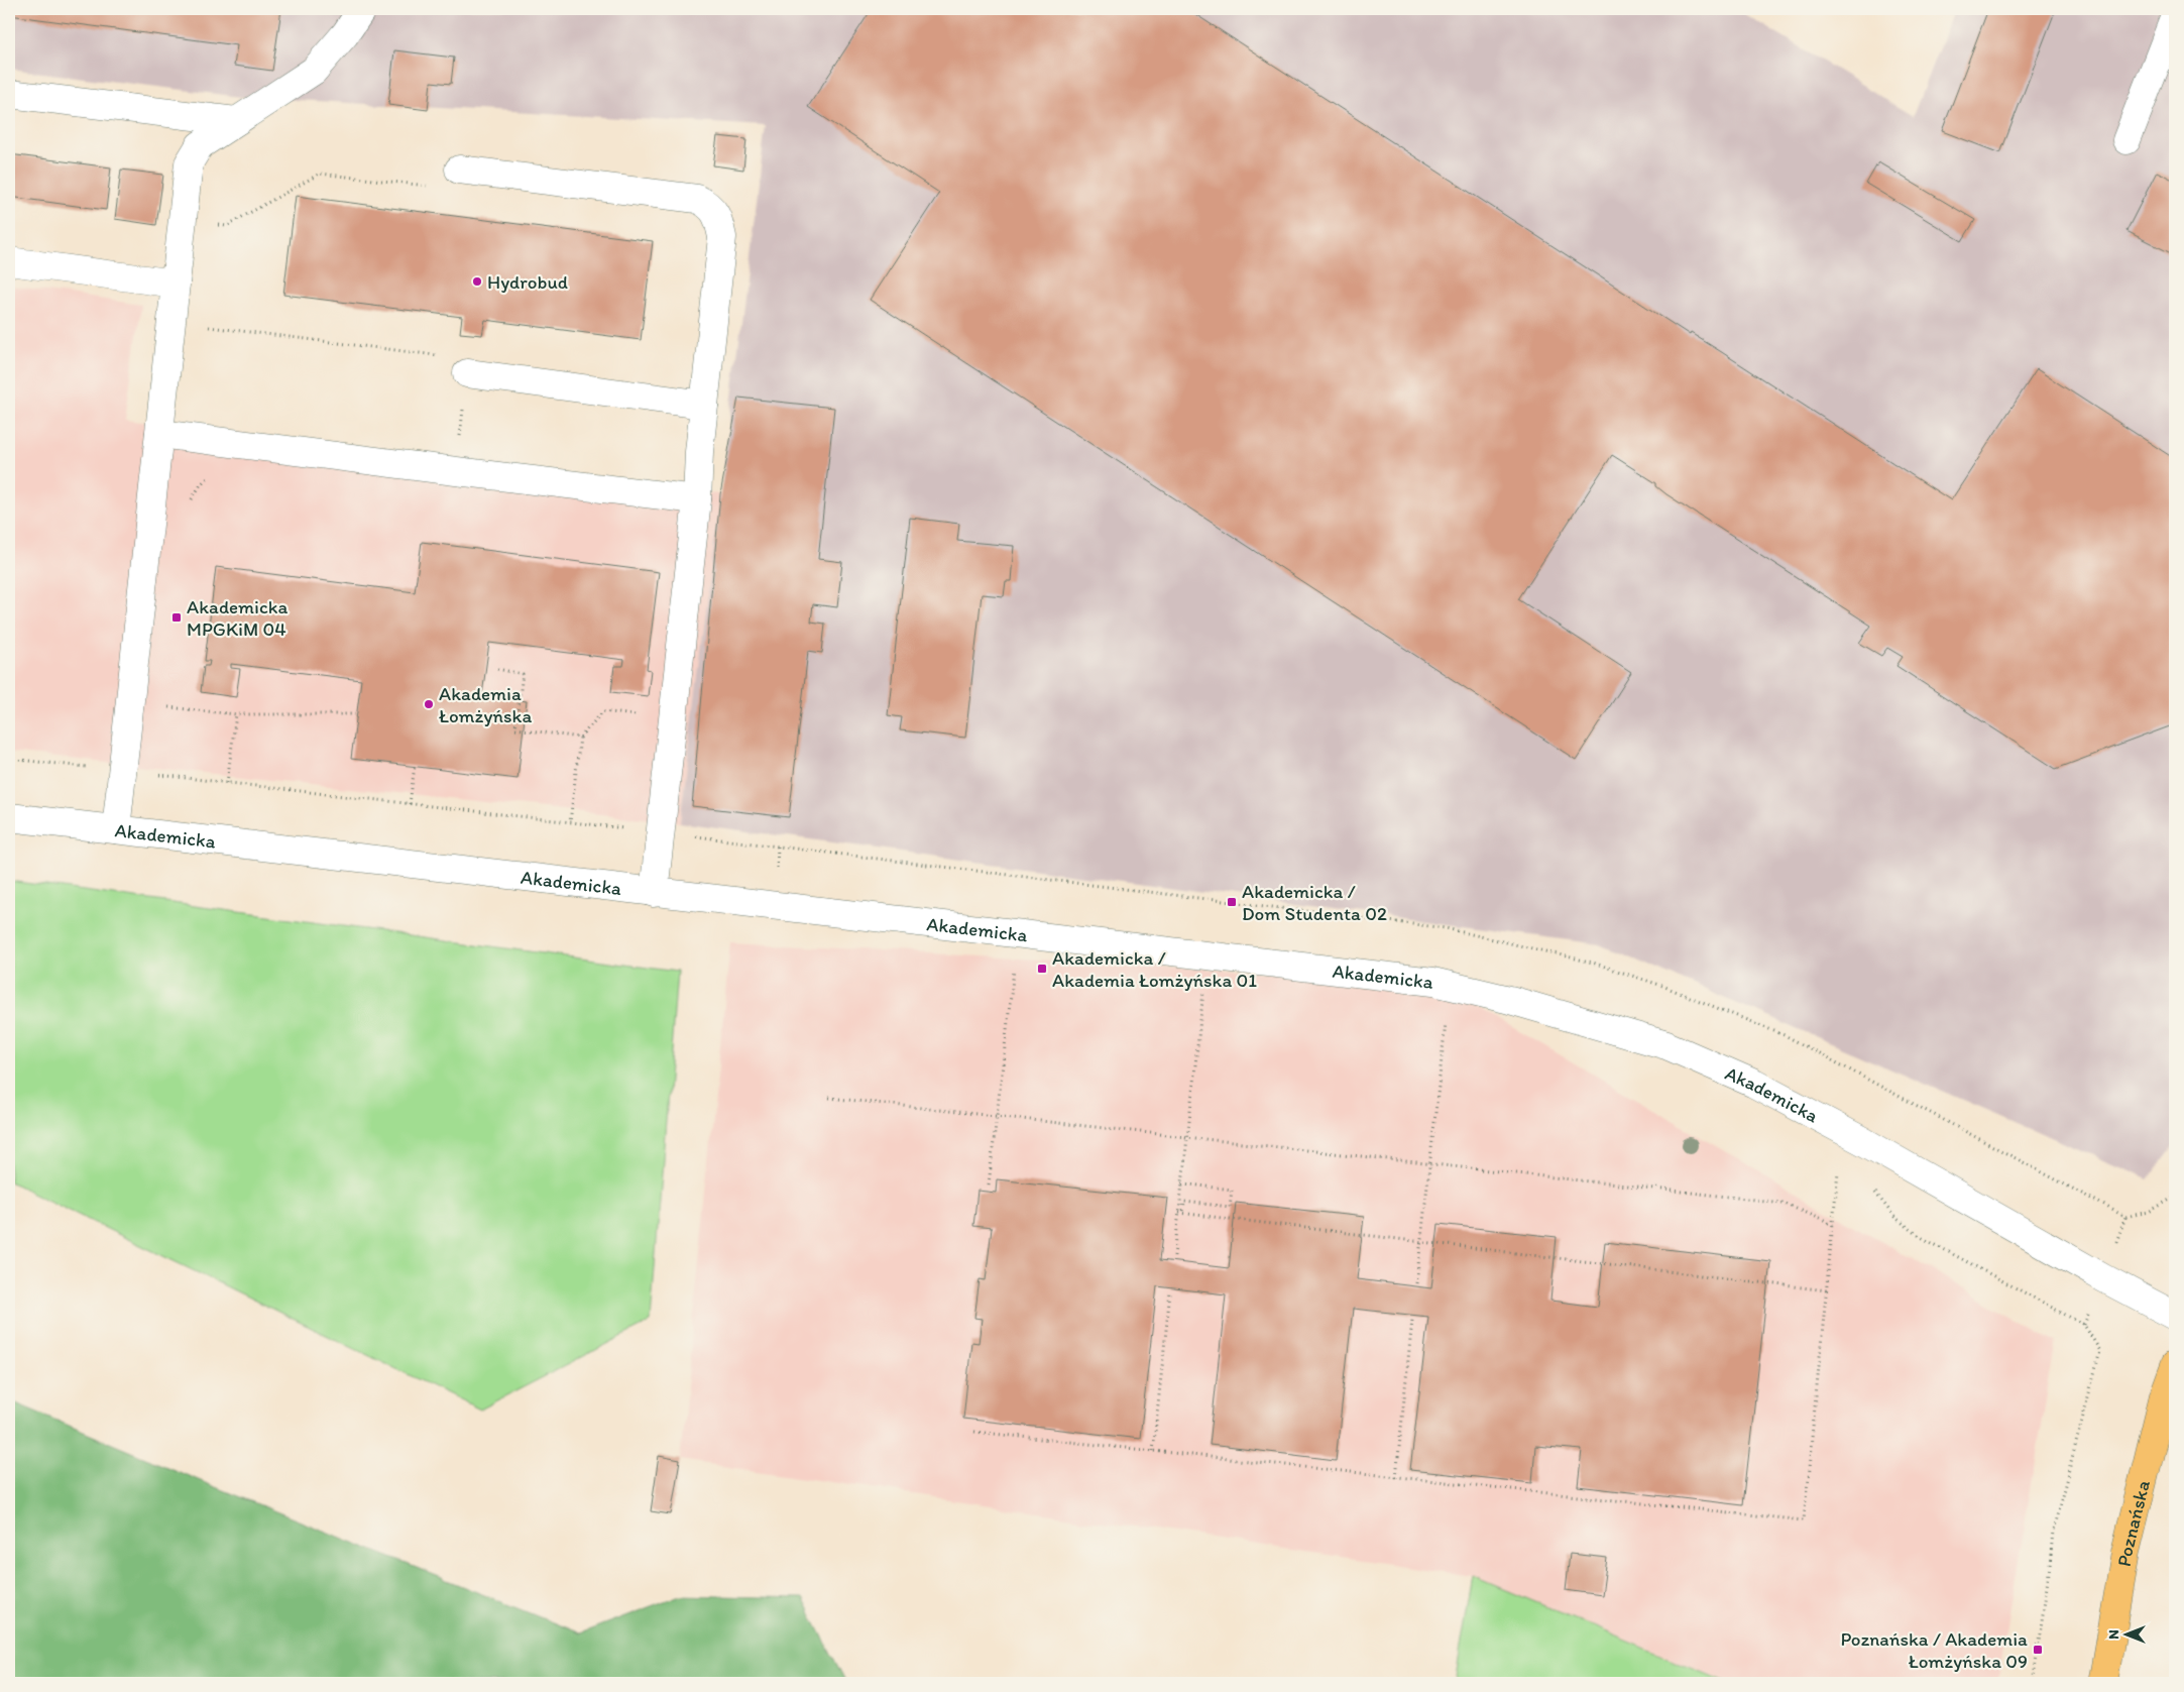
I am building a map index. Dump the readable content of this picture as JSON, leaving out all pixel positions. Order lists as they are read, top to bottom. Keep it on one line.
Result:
{"streets":{"main road":["Poznańska"],"street":["Akademicka"]},"places":{"other":["Hydrobud","Akademia Łomżyńska"],"transit":["Akademicka MPGKiM 04","Akademicka / Dom Studenta 02","Akademicka / Akademia Łomżyńska 01","Poznańska / Akademia Łomżyńska 09"]},"north":"left"}
